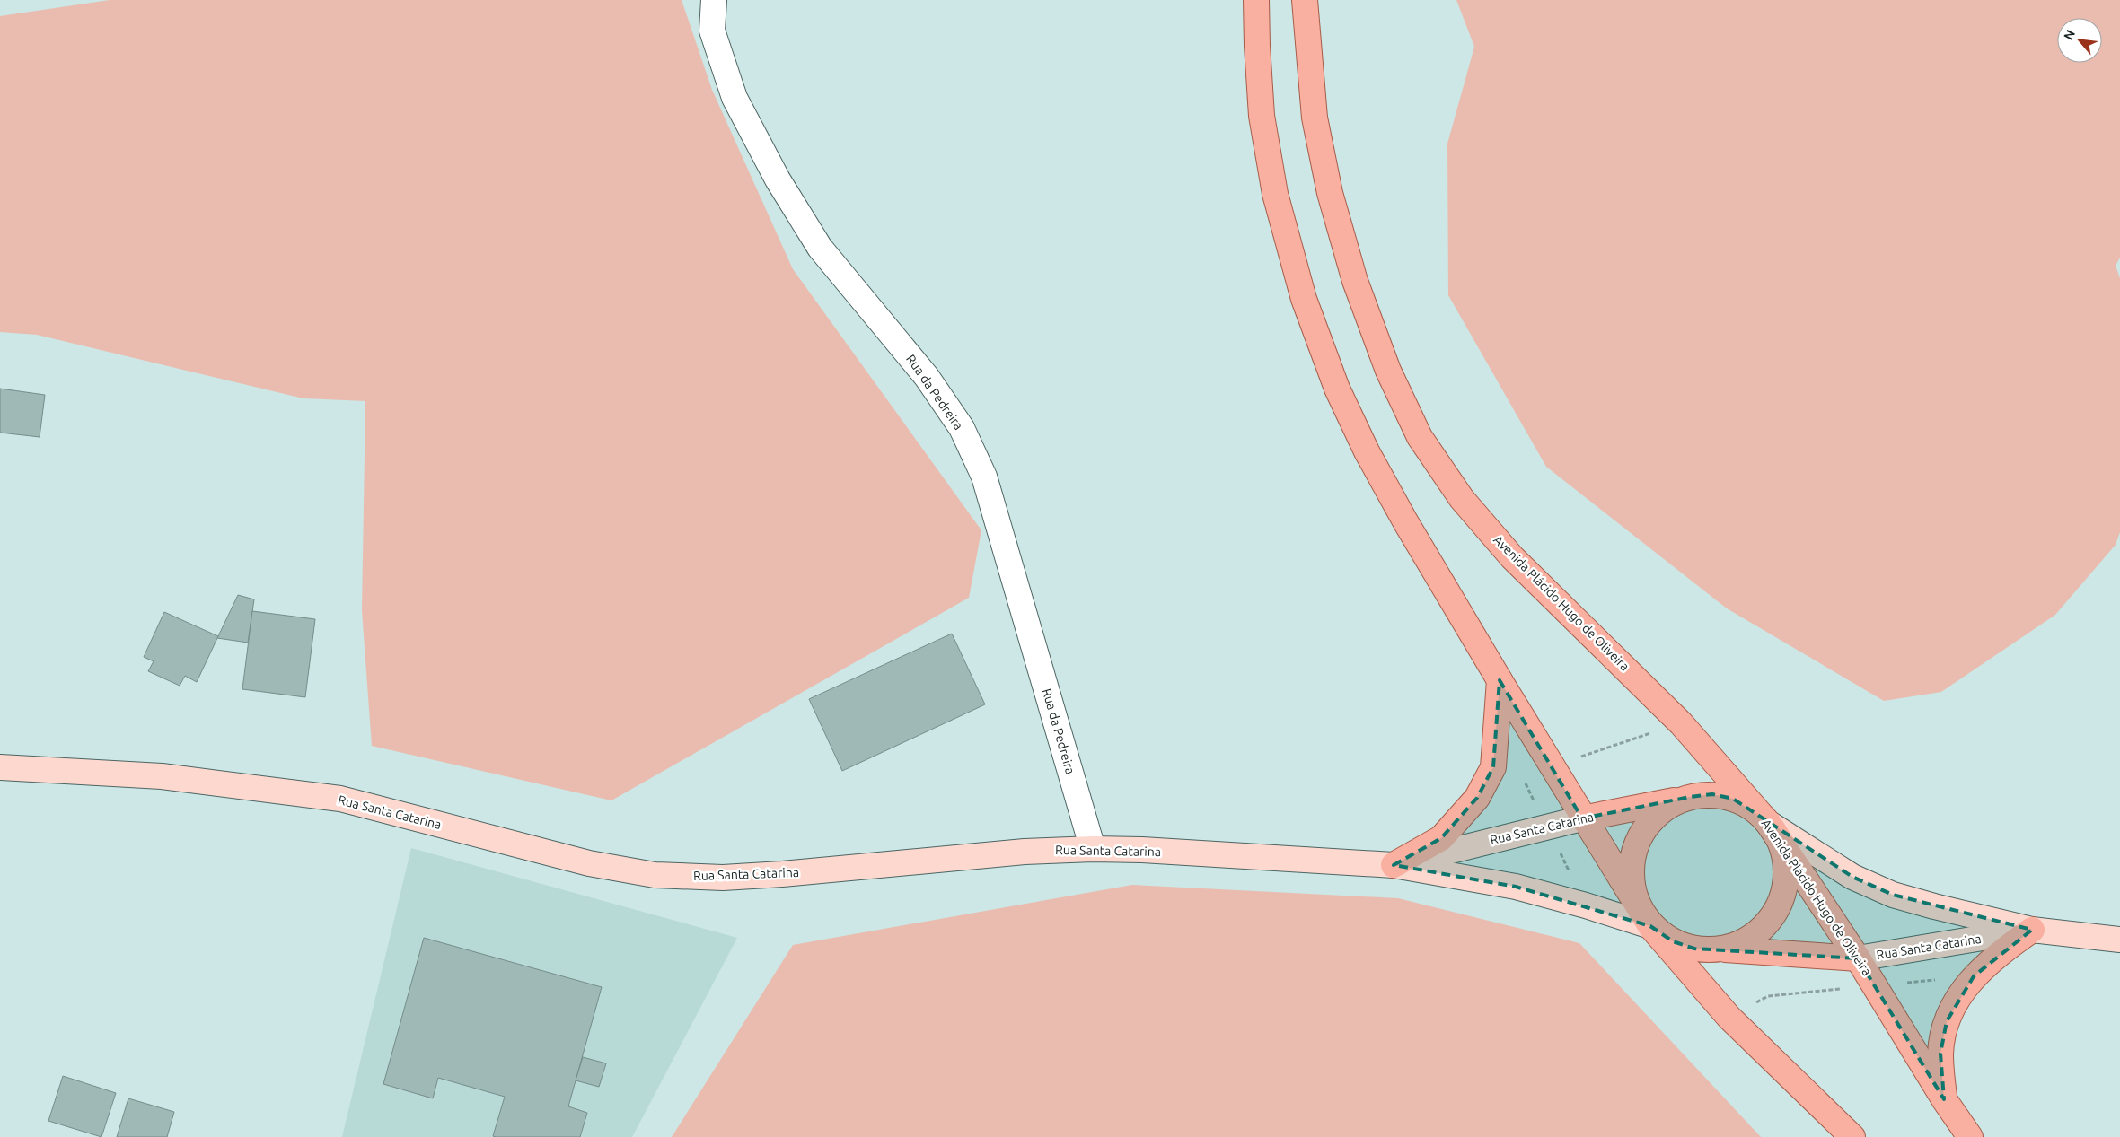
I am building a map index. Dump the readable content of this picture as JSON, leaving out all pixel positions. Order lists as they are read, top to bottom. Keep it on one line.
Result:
{"streets":{"main road":["Avenida Plácido Hugo de Oliveira","Rua Santa Catarina"],"street":["Rua da Pedreira"]},"crossings":[["Rua da Pedreira","Rua Santa Catarina"],["Avenida Plácido Hugo de Oliveira","Rua Santa Catarina"]],"north":"top left"}
